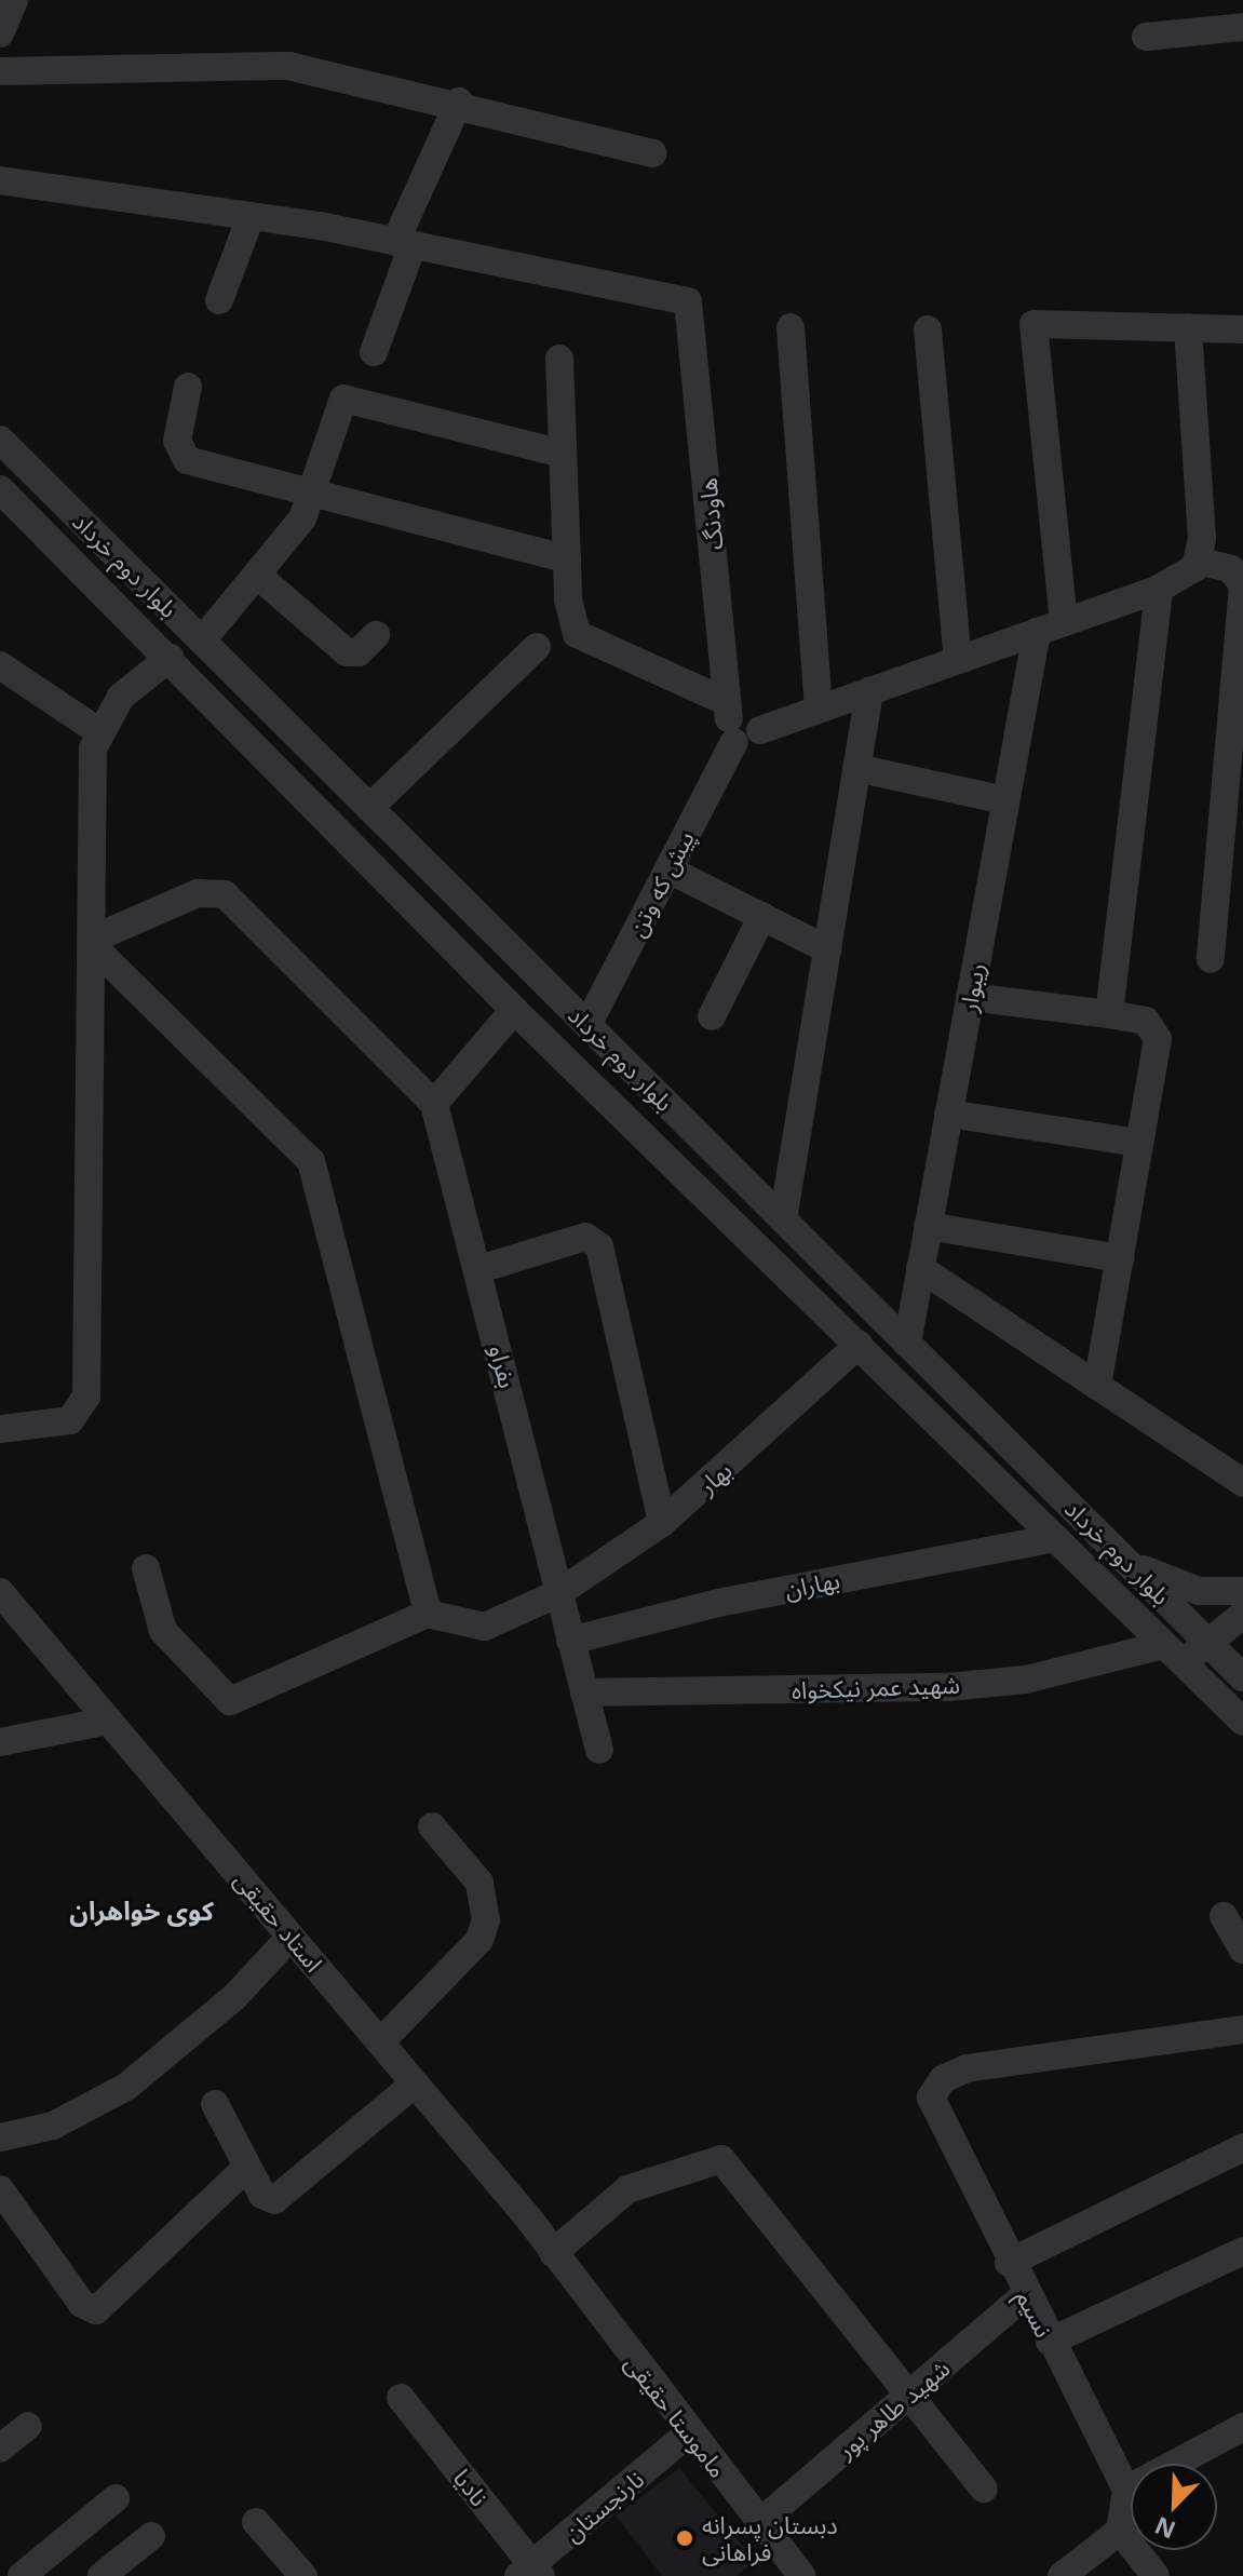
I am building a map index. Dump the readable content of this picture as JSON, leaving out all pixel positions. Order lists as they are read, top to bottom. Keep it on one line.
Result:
{"streets":{"street":["هاودنگ","بلوار دوم خرداد","پیش که وتن","ریبوار","بفراو","بهار","بهاران","شهید عمر نیکخواه","استاد حقیقی","نسیم","شهید طاهر پور","ماموستا حقیقی","نادیا","نارنجستان"]},"crossings":[["هاودنگ","پیش که وتن"],["بلوار دوم خرداد","پیش که وتن"],["بلوار دوم خرداد","ریبوار"],["بلوار دوم خرداد","بهار"],["بلوار دوم خرداد","بهاران"],["بلوار دوم خرداد","شهید عمر نیکخواه"],["بفراو","بهار"],["بفراو","بهاران"],["بفراو","شهید عمر نیکخواه"],["استاد حقیقی","ماموستا حقیقی"],["نسیم","شهید طاهر پور"],["شهید طاهر پور","ماموستا حقیقی"],["ماموستا حقیقی","نارنجستان"],["نادیا","نارنجستان"]],"districts":["کوی خواهران"],"places":["دبستان پسرانه فراهانی"],"north":"bottom left"}
